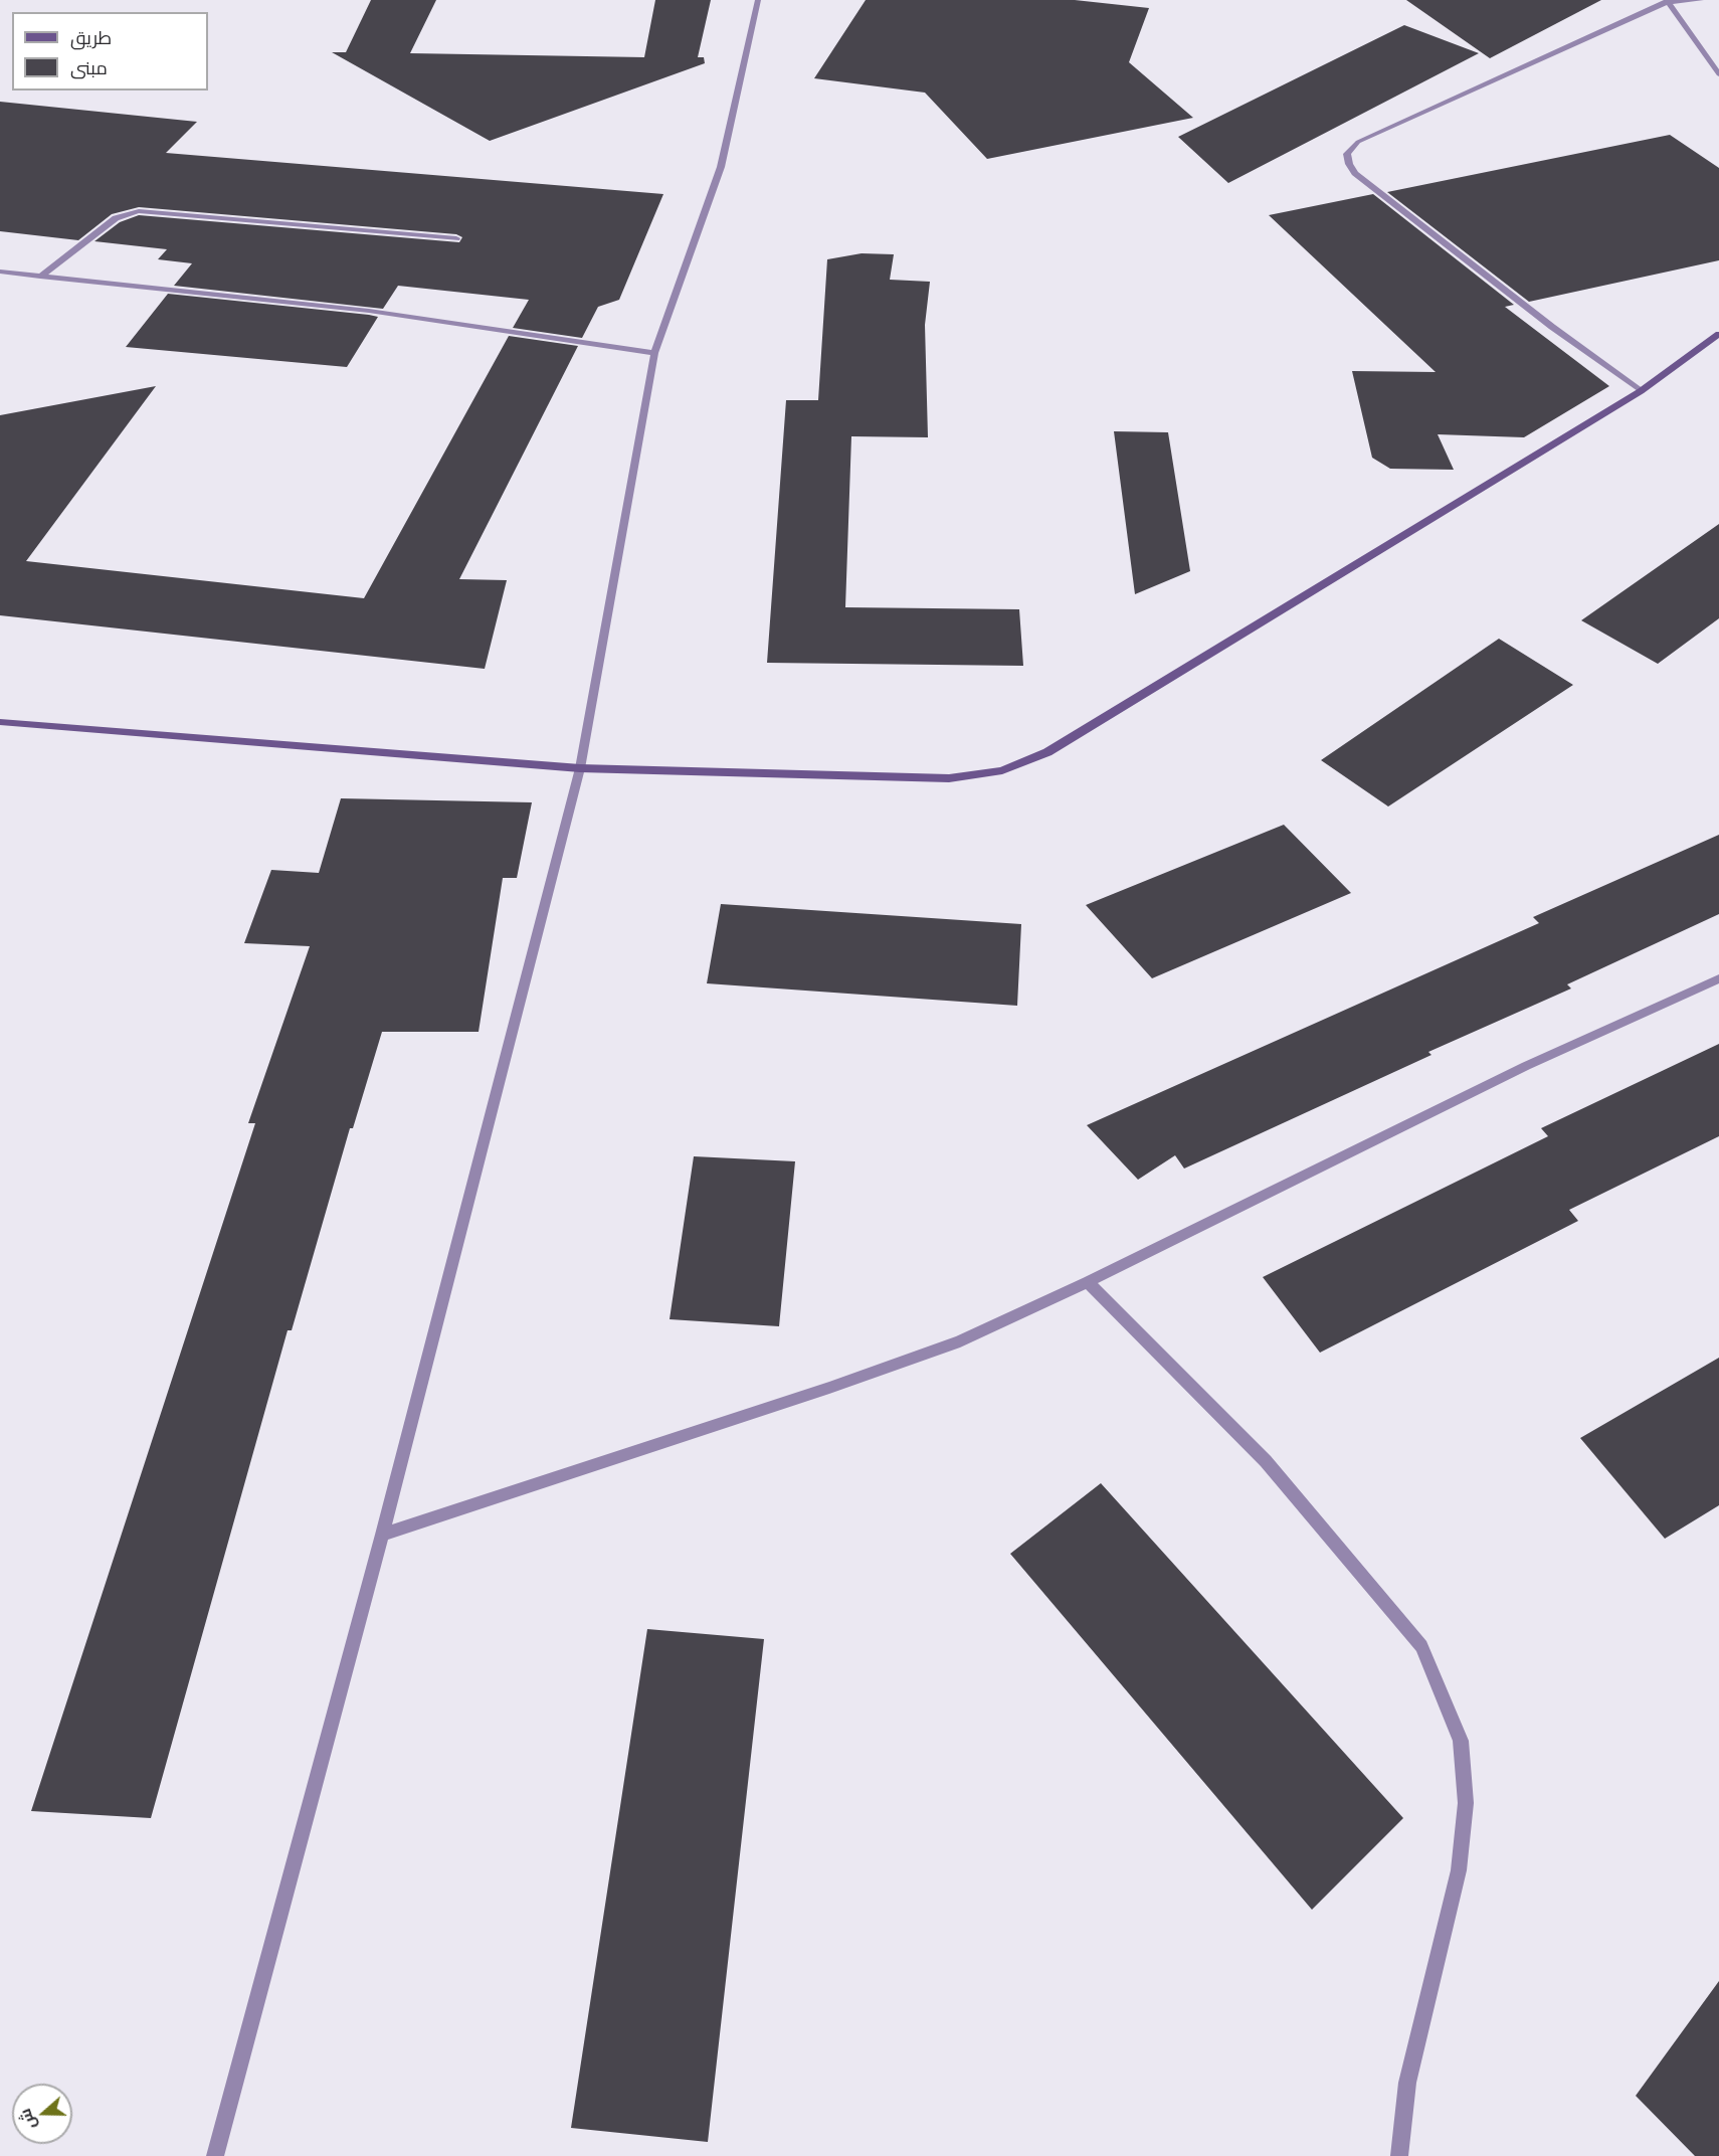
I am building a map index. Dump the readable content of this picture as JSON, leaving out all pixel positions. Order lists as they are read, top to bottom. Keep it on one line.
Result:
{"legend":["طريق","مبنى"],"north":"left"}
